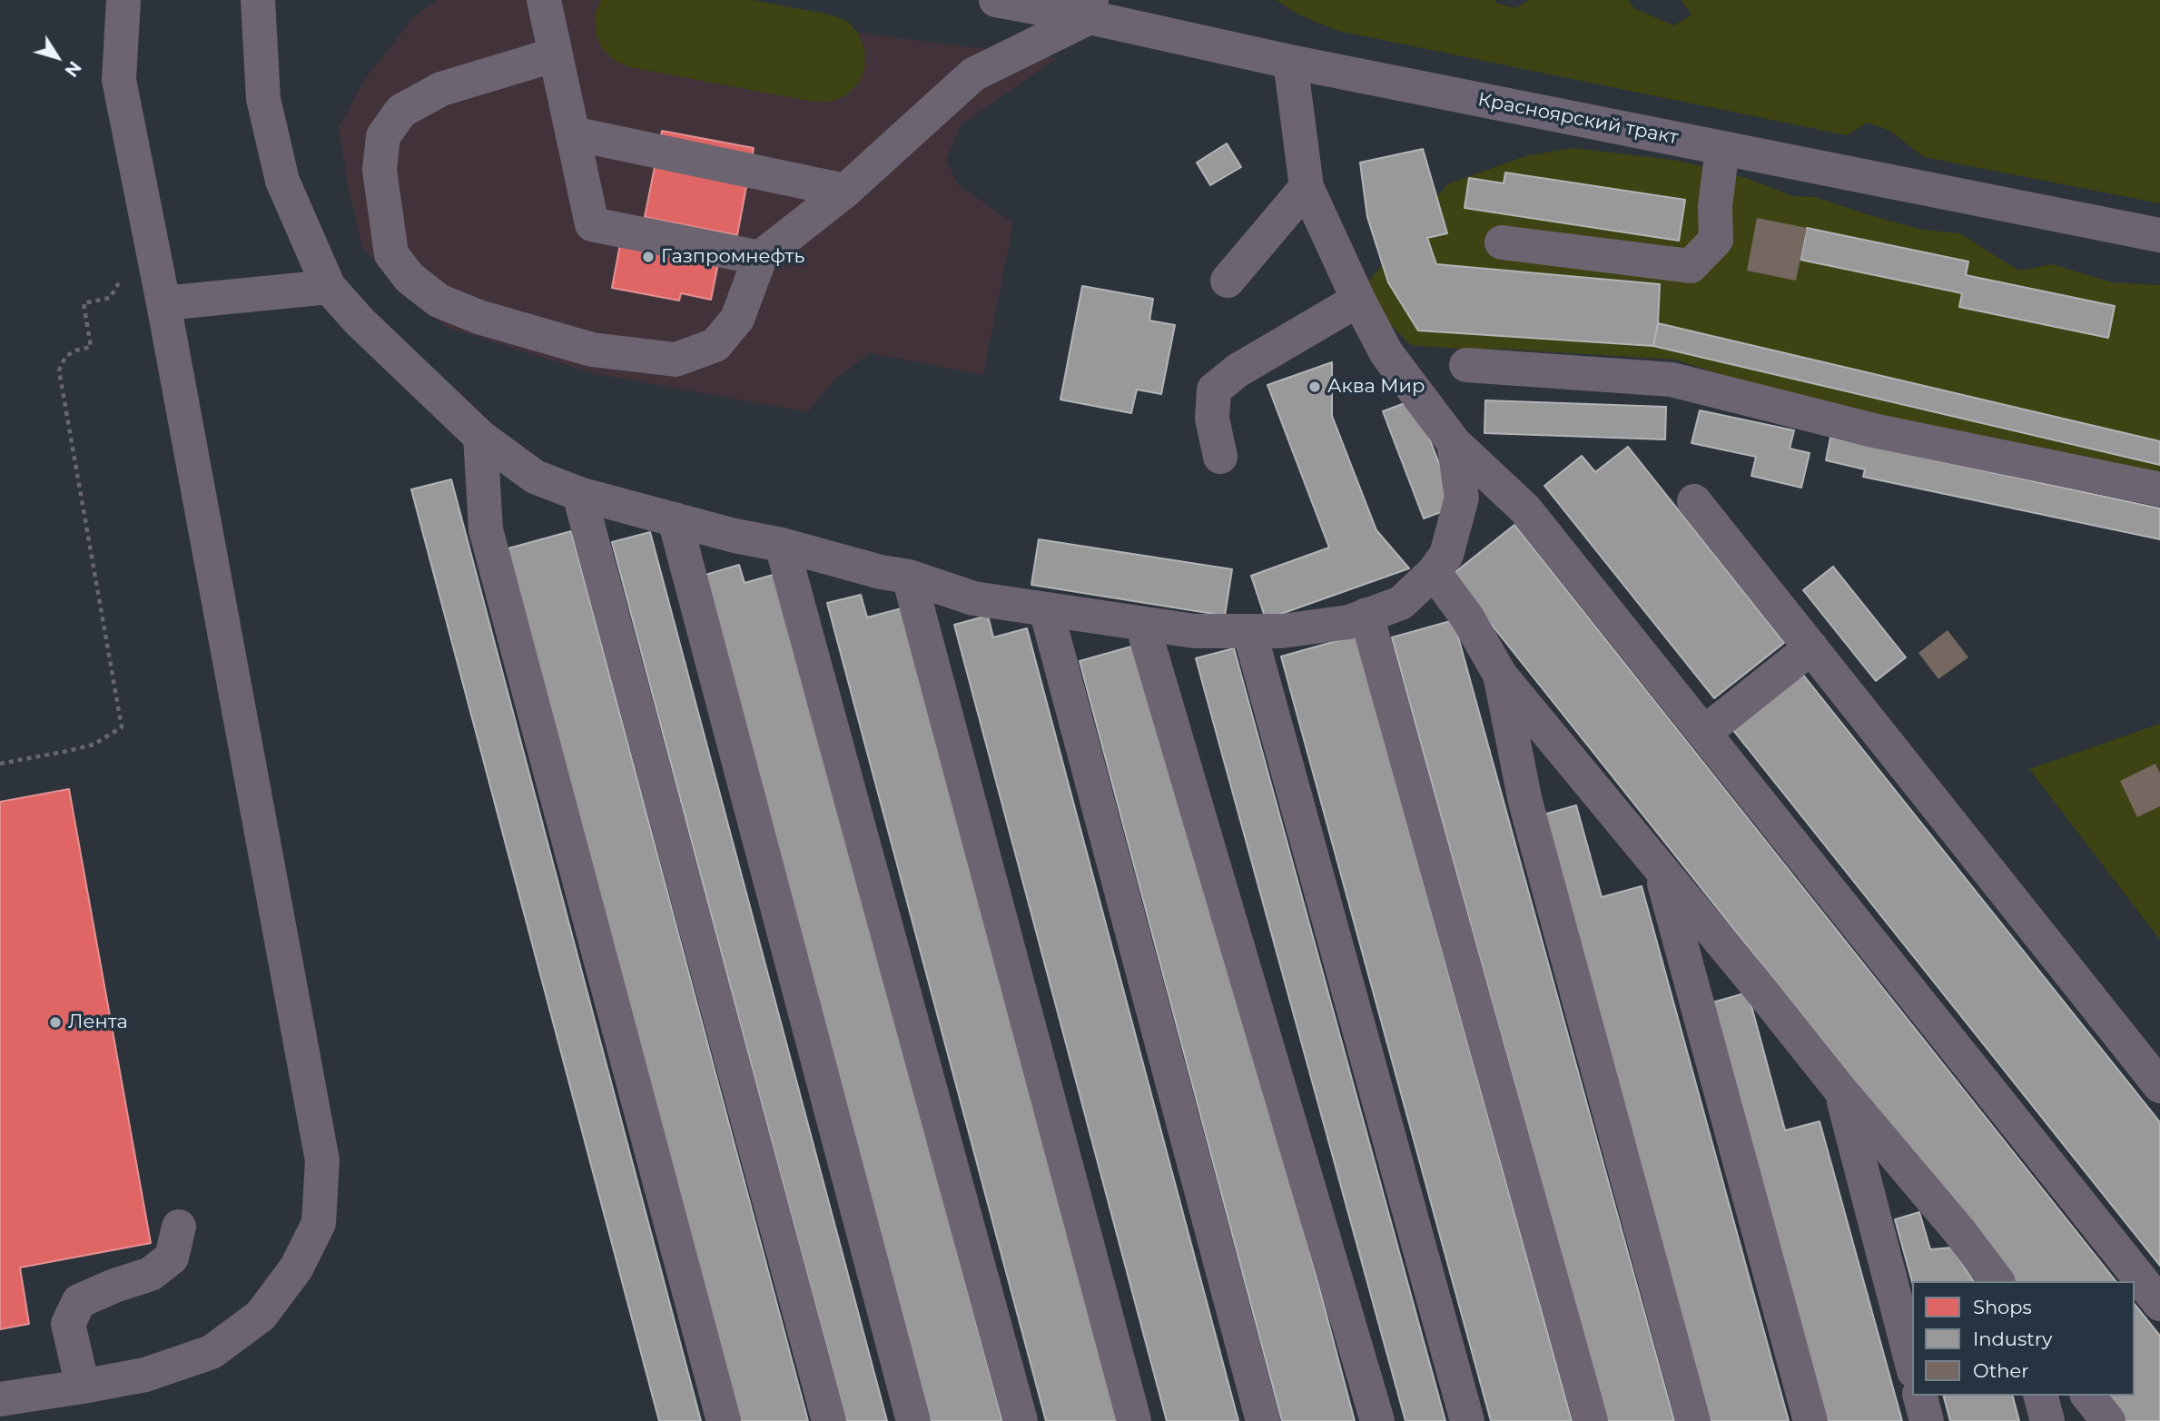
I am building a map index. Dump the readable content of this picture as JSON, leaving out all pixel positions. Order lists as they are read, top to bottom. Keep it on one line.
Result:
{"streets":{"main road":["Красноярский тракт"]},"places":["Газпромнефть","Аква Мир","Лента"],"legend":["Shops","Industry","Other"],"north":"bottom right"}
